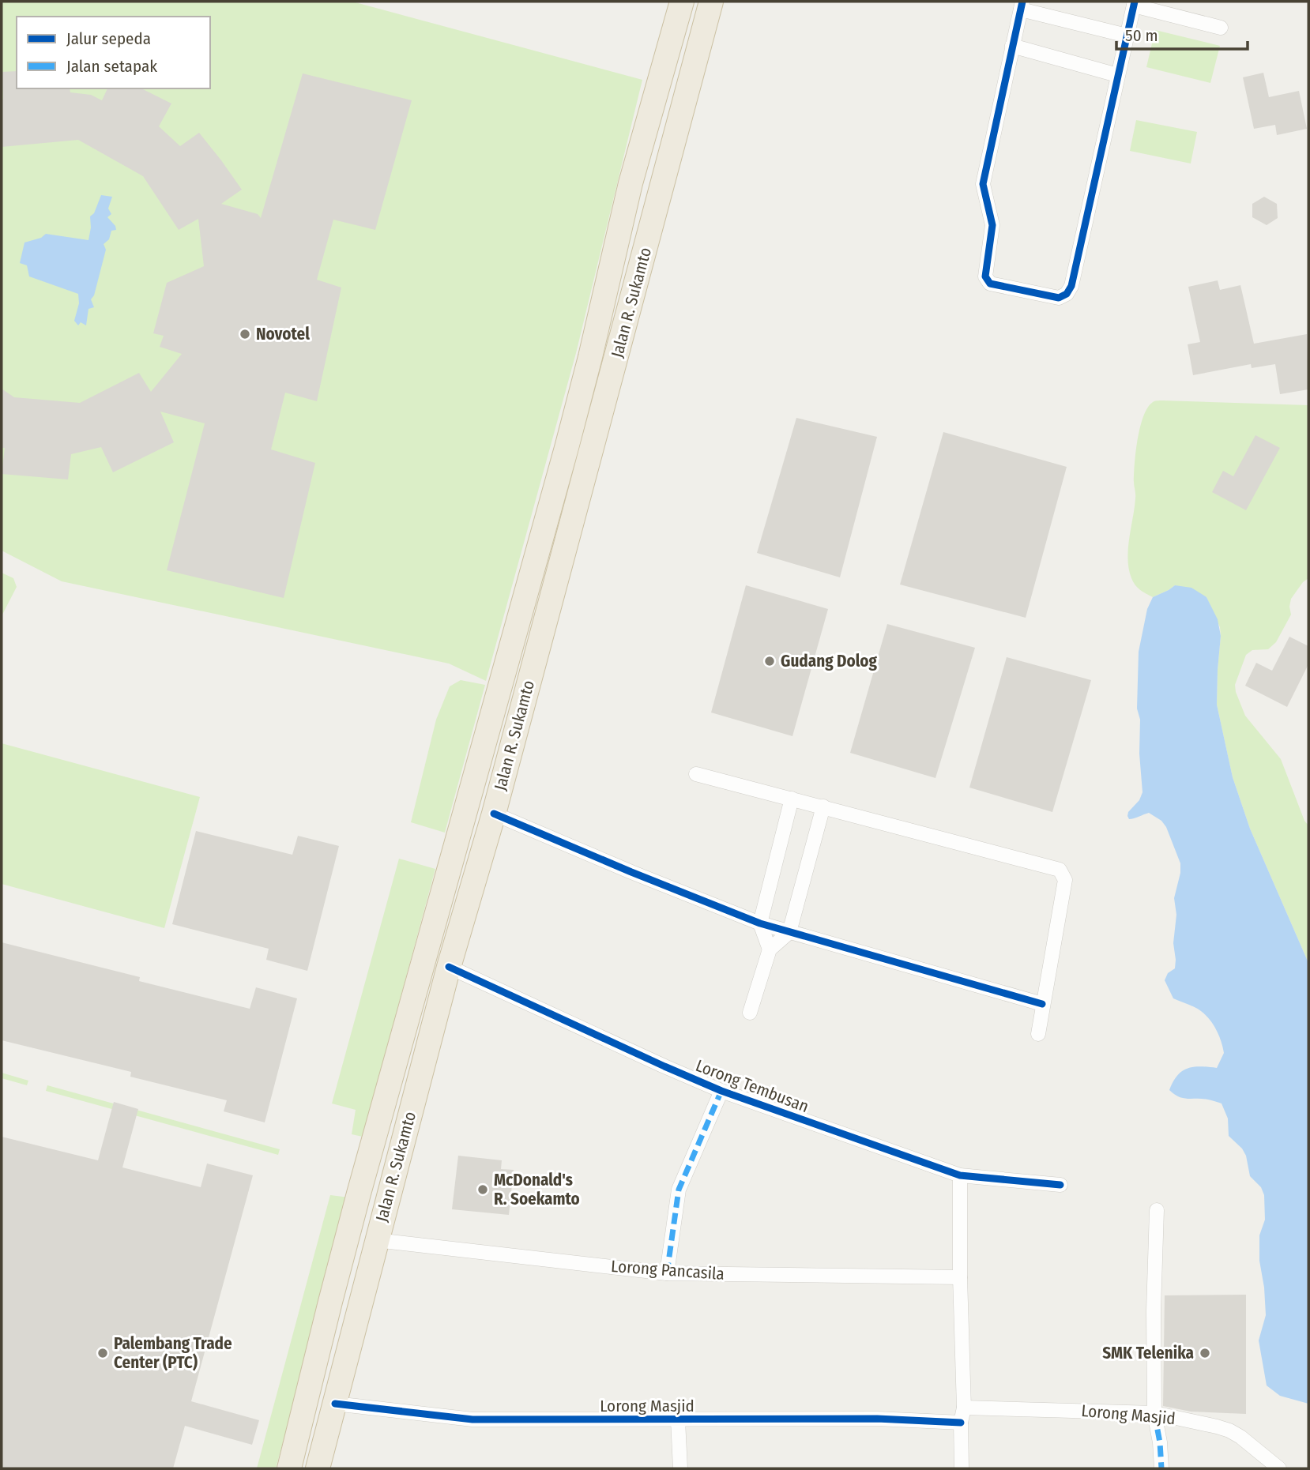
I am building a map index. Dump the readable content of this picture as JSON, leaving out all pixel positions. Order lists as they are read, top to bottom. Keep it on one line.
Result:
{"streets":{"highway":["Jalan R. Sukamto"],"street":["Lorong Tembusan","Lorong Pancasila","Lorong Masjid"]},"crossings":[["Jalan R. Sukamto","Lorong Tembusan"],["Jalan R. Sukamto","Lorong Pancasila"],["Jalan R. Sukamto","Lorong Masjid"]],"places":["Novotel","Gudang Dolog","McDonald's R. Soekamto","Palembang Trade Center (PTC)","SMK Telenika"],"legend":["Jalur sepeda","Jalan setapak"],"scale_bar":"50 m"}
